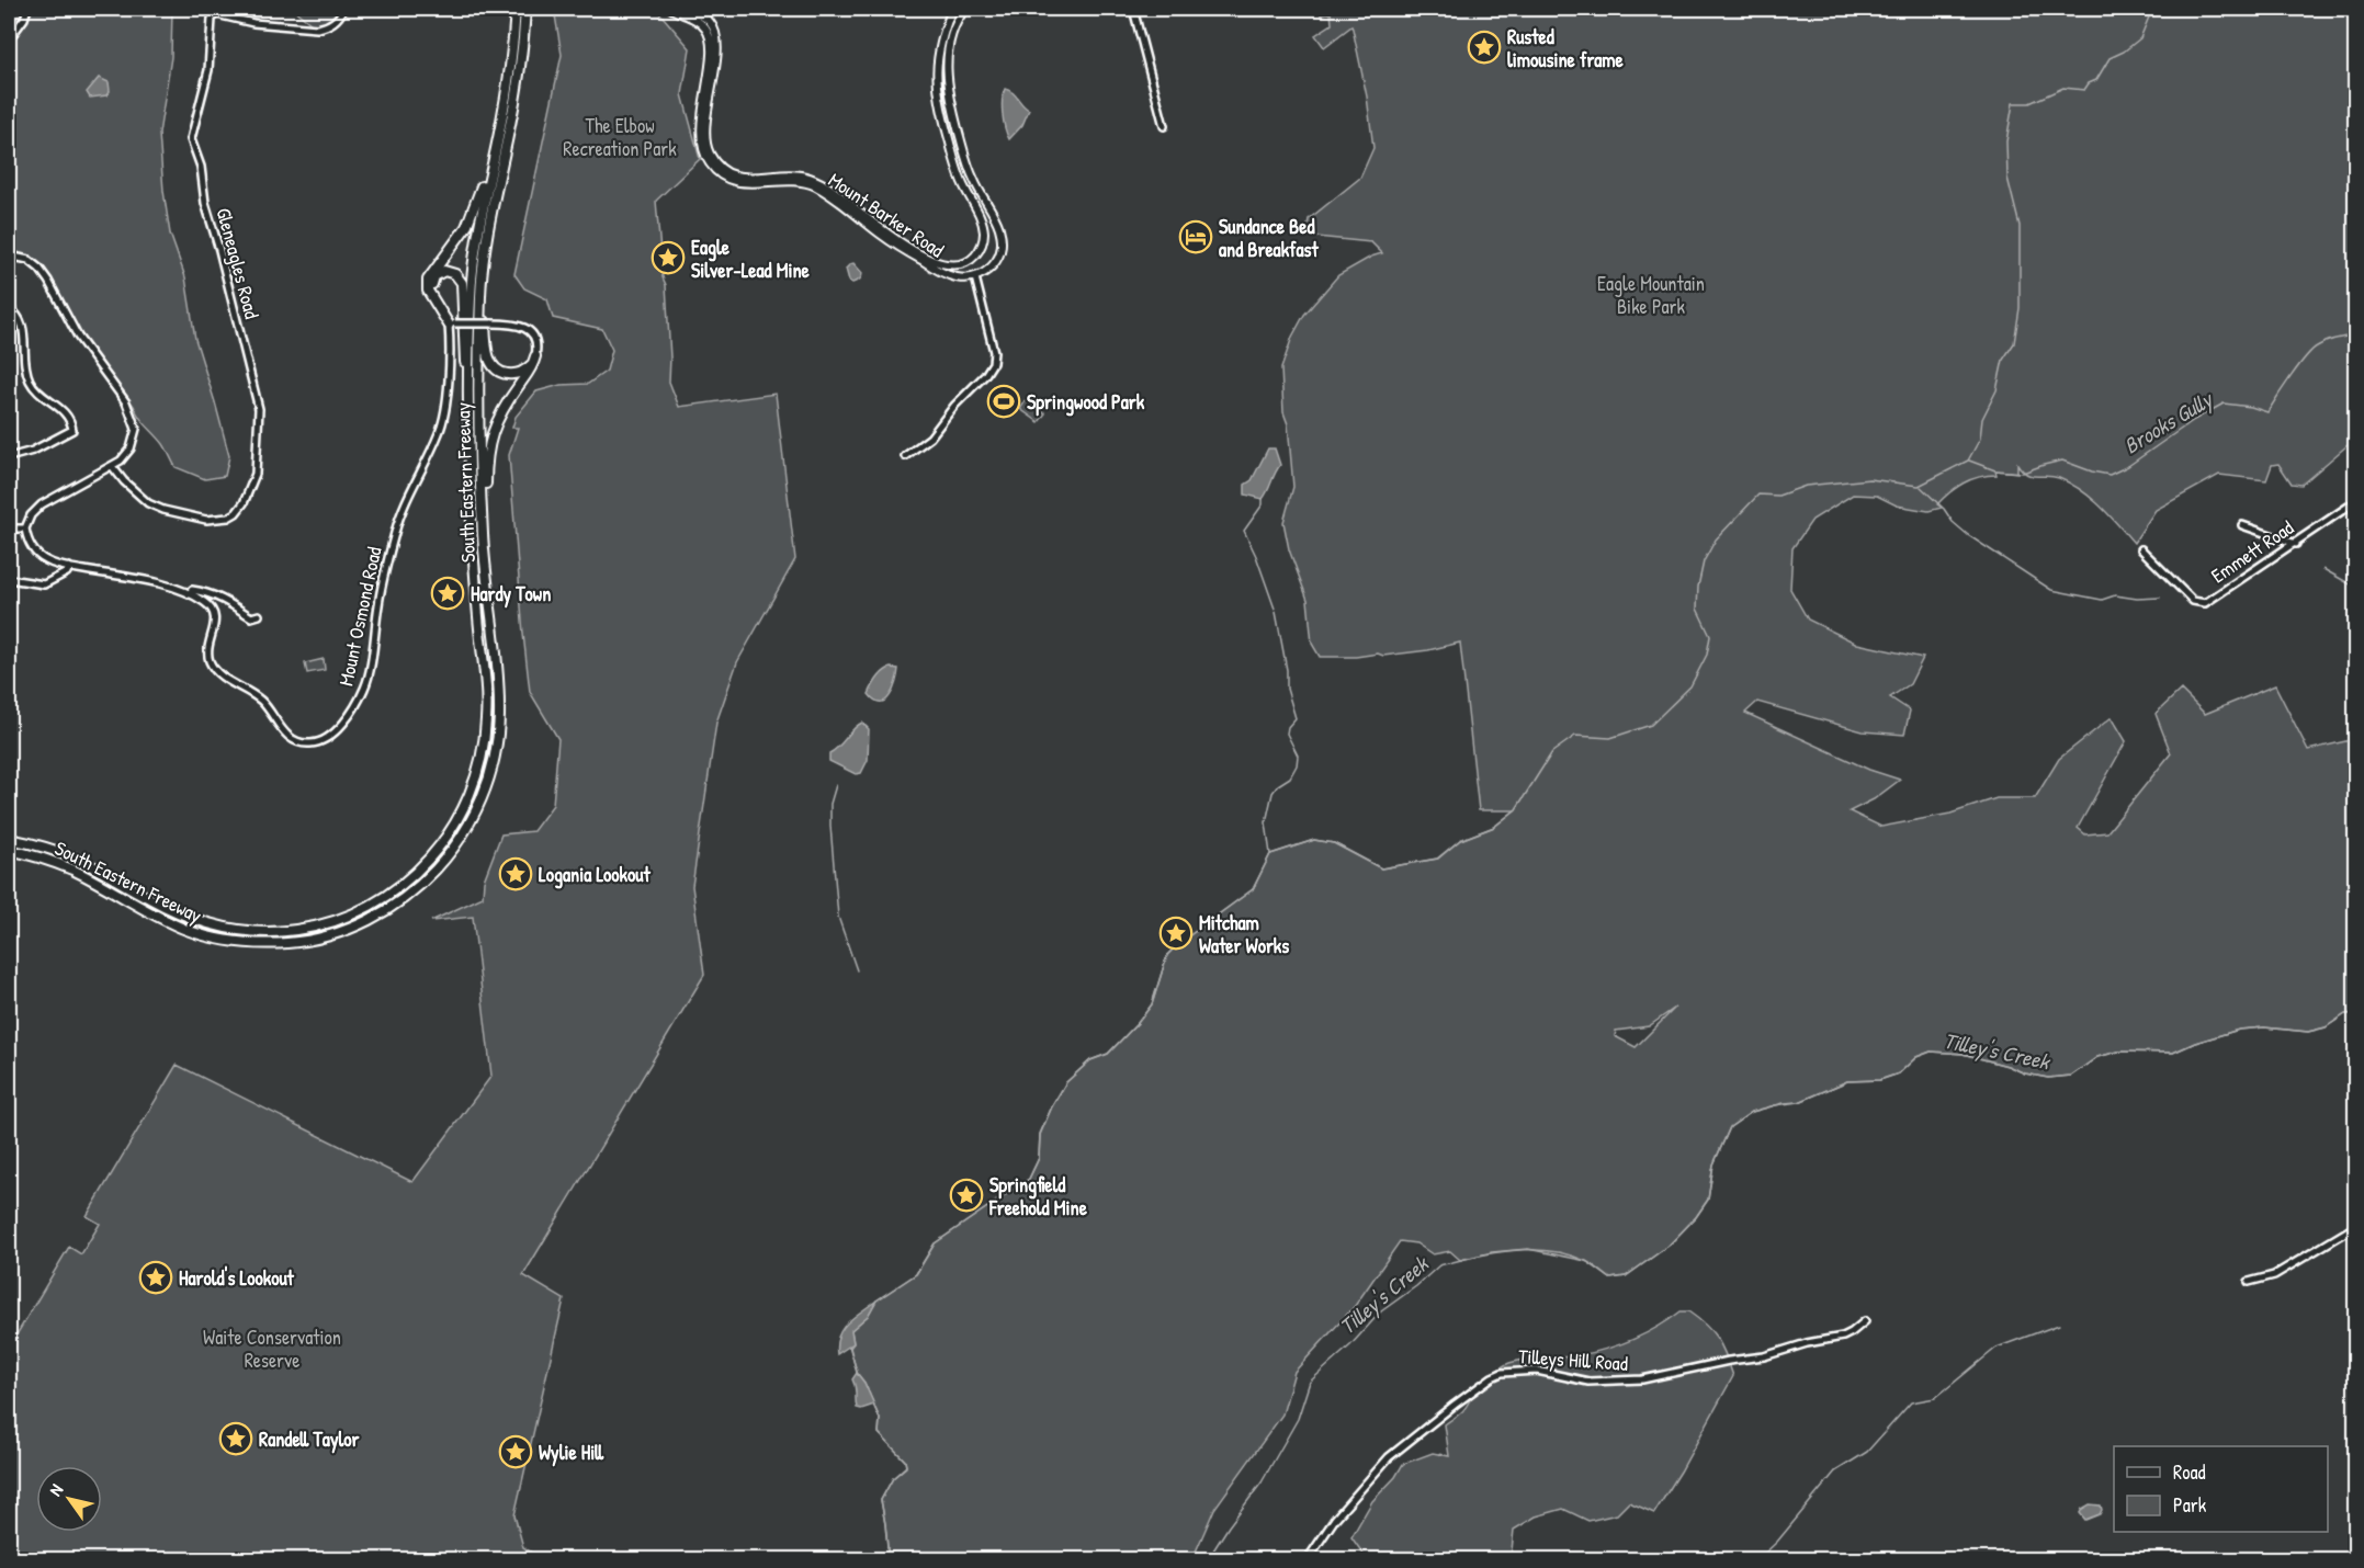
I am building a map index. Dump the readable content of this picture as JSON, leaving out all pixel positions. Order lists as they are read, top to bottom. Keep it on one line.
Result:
{"streets":{"highway":["South Eastern Freeway"],"main road":["Mount Barker Road"],"street":["Gleneagles Road","Emmett Road","Mount Osmond Road","Tilleys Hill Road"]},"water":["Brooks Gully","Tilley's Creek"],"parks":["The Elbow Recreation Park","Eagle Mountain Bike Park","Waite Conservation Reserve"],"places":{"place":["Rusted limousine frame","Eagle Silver-Lead Mine","Hardy Town","Logania Lookout","Mitcham Water Works","Springfield Freehold Mine","Harold's Lookout","Randell Taylor","Wylie Hill"],"hotel":["Sundance Bed and Breakfast"],"sports":["Springwood Park"]},"legend":["Road","Park"],"north":"top left"}
